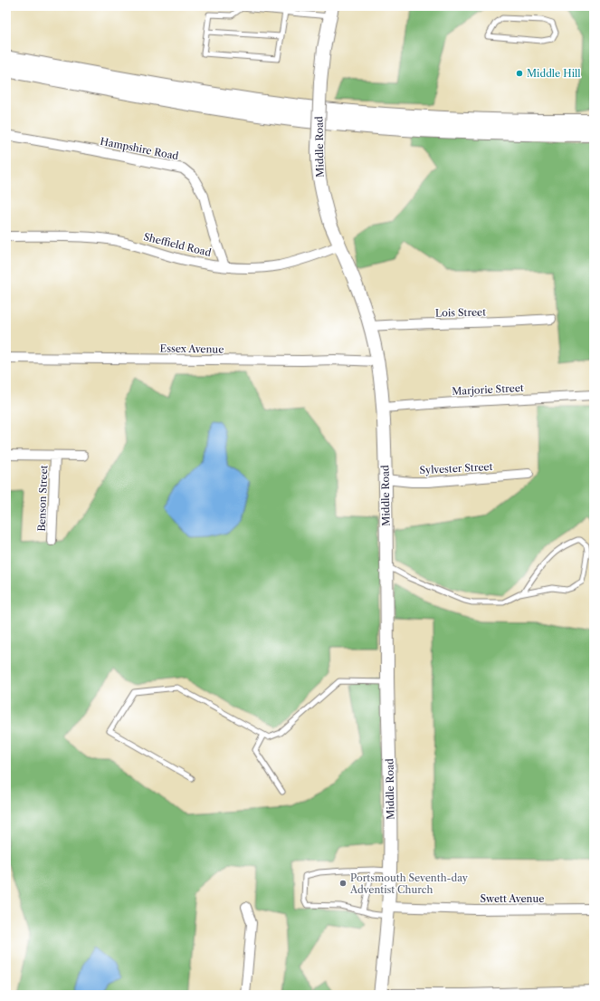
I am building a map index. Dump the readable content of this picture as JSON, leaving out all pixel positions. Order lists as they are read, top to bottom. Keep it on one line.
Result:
{"streets":{"main road":["Middle Road"],"street":["Hampshire Road","Sheffield Road","Lois Street","Essex Avenue","Marjorie Street","Sylvester Street","Benson Street","Swett Avenue"]},"crossings":[["Middle Road","Sheffield Road"],["Middle Road","Lois Street"],["Middle Road","Essex Avenue"],["Middle Road","Marjorie Street"],["Middle Road","Sylvester Street"],["Middle Road","Swett Avenue"],["Hampshire Road","Sheffield Road"]],"places":["Middle Hill","Portsmouth Seventh-day Adventist Church"]}
